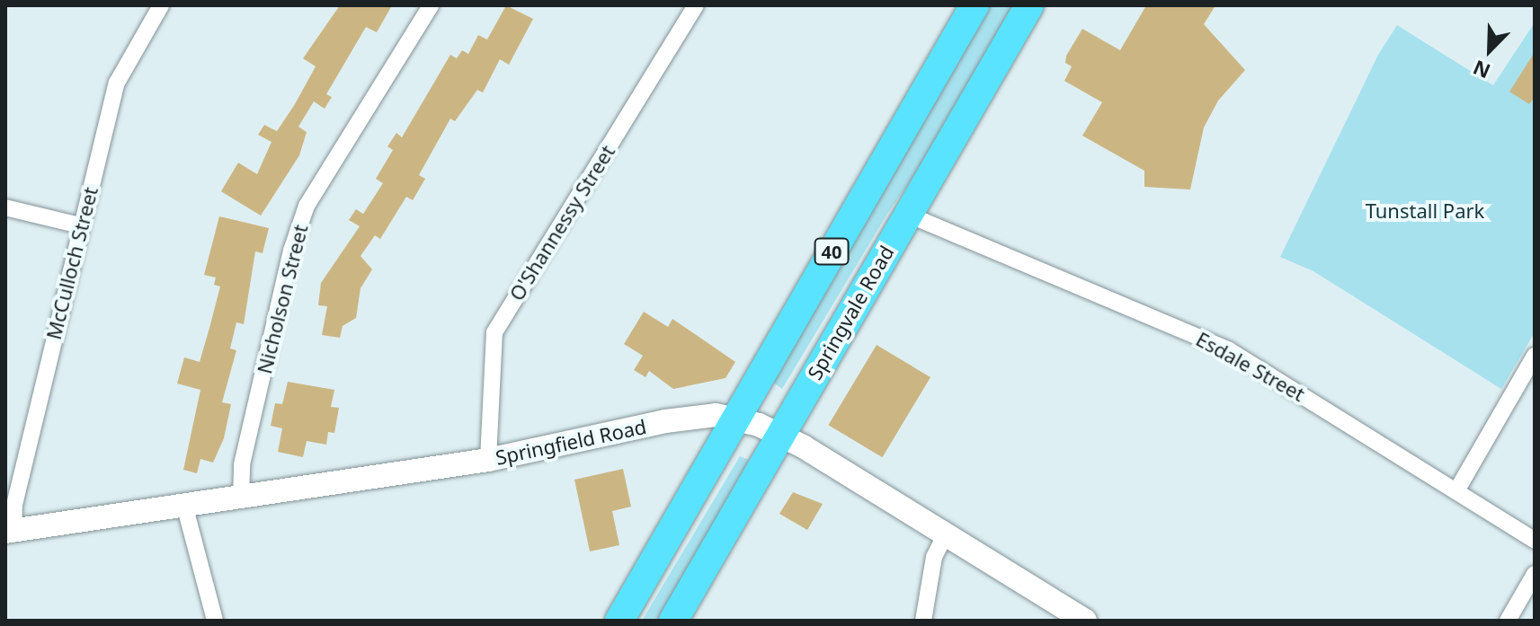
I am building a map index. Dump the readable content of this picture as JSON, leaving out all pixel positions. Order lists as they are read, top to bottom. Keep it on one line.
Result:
{"streets":{"highway":["40","Springvale Road"],"main road":["Springfield Road"],"street":["O'Shannessy Street","McCulloch Street","Nicholson Street","Esdale Street"]},"crossings":[["O'Shannessy Street","Springfield Road"],["40","Springfield Road"],["McCulloch Street","Springfield Road"],["Nicholson Street","Springfield Road"],["Springvale Road","Esdale Street"],["Springvale Road","Springfield Road"]],"parks":["Tunstall Park"],"north":"bottom left"}
